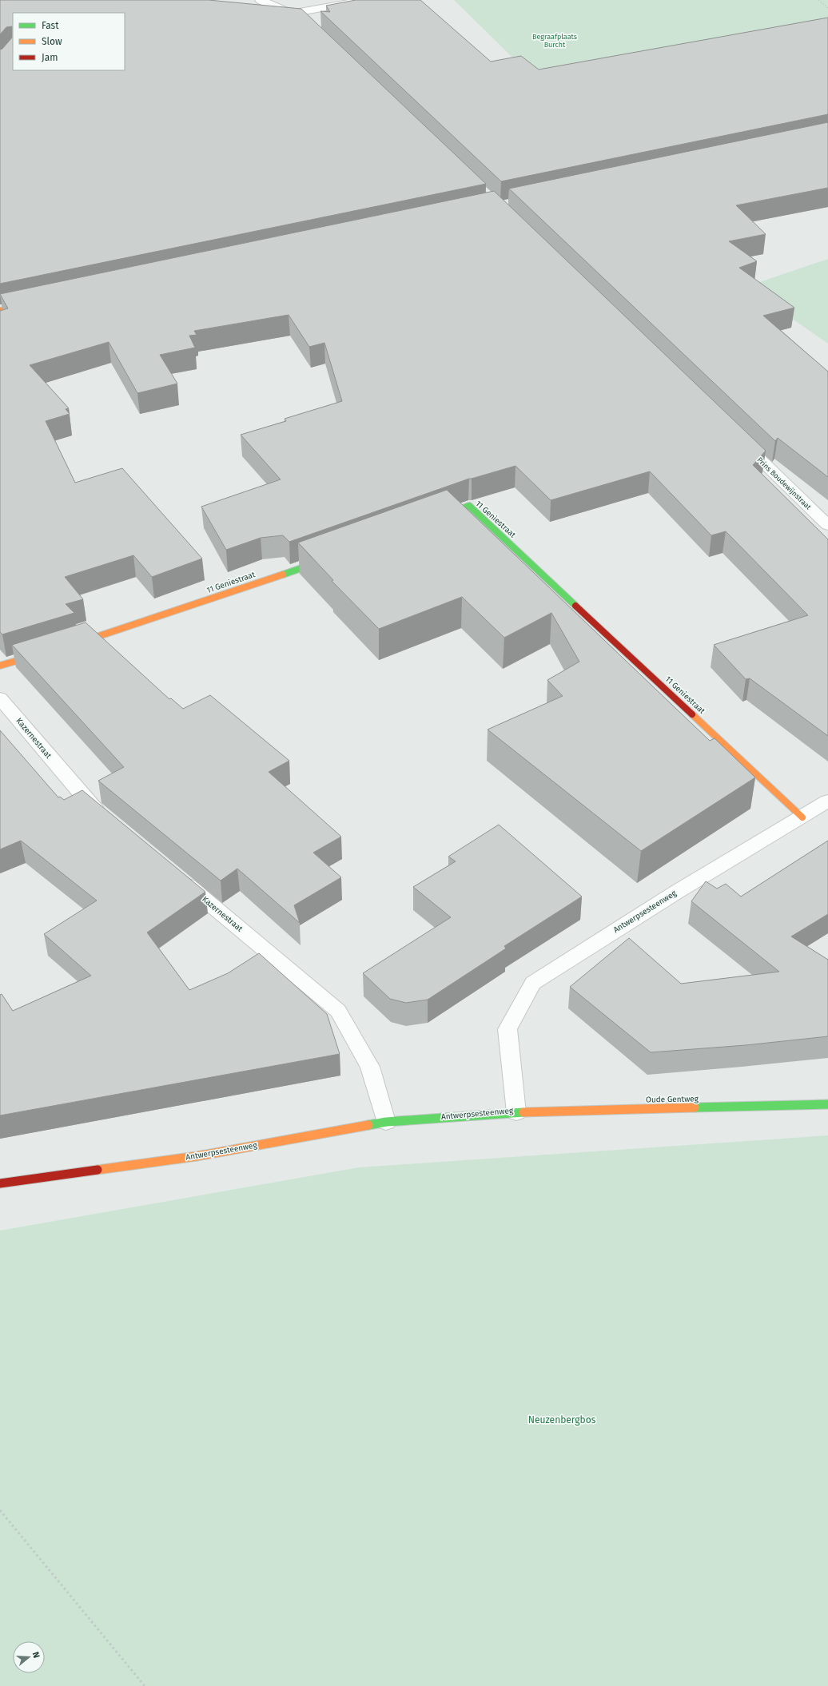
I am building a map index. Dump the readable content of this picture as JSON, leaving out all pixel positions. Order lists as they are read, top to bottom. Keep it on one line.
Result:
{"streets":{"street":["Prins Boudewijnstraat","11 Geniestraat","Kazernestraat","Antwerpsesteenweg","Oude Gentweg"]},"crossings":[["11 Geniestraat","Antwerpsesteenweg"],["Kazernestraat","Antwerpsesteenweg"],["Antwerpsesteenweg","Oude Gentweg"]],"parks":["Begraafplaats Burcht","Neuzenbergbos"],"legend":["Fast","Slow","Jam"],"north":"right"}
